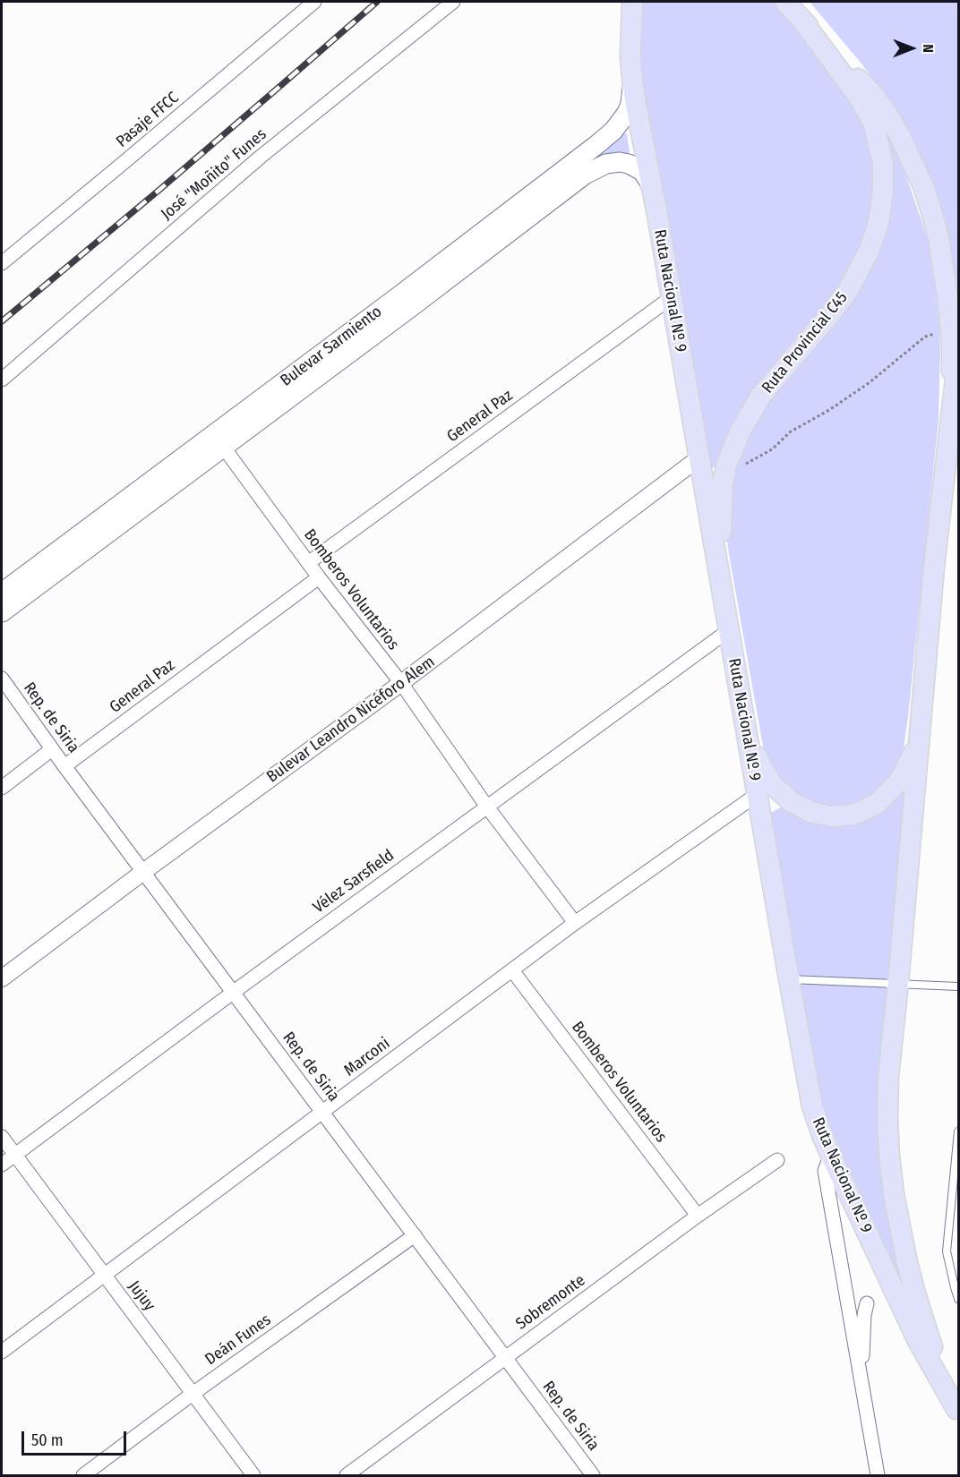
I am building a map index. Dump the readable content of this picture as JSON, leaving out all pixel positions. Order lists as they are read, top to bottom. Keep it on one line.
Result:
{"streets":{"main road":["Ruta Nacional Nº 9","Ruta Provincial C45","Bulevar Sarmiento"],"street":["Pasaje FFCC","José \"Moñito\" Funes","General Paz","Bomberos Voluntarios","Rep. de Siria","Bulevar Leandro Nicéforo Alem","Vélez Sarsfield","Marconi","Jujuy","Sobremonte","Deán Funes"]},"crossings":[["Ruta Nacional Nº 9","Ruta Provincial C45"],["Ruta Nacional Nº 9","Bulevar Sarmiento"],["Ruta Nacional Nº 9","General Paz"],["Ruta Nacional Nº 9","Bulevar Leandro Nicéforo Alem"],["Ruta Nacional Nº 9","Vélez Sarsfield"],["Ruta Nacional Nº 9","Marconi"],["Bulevar Sarmiento","Bomberos Voluntarios"],["General Paz","Bomberos Voluntarios"],["General Paz","Rep. de Siria"],["Bomberos Voluntarios","Bulevar Leandro Nicéforo Alem"],["Bomberos Voluntarios","Vélez Sarsfield"],["Bomberos Voluntarios","Marconi"],["Bomberos Voluntarios","Sobremonte"],["Rep. de Siria","Bulevar Leandro Nicéforo Alem"],["Rep. de Siria","Vélez Sarsfield"],["Rep. de Siria","Marconi"],["Rep. de Siria","Sobremonte"],["Rep. de Siria","Deán Funes"],["Vélez Sarsfield","Jujuy"],["Marconi","Jujuy"],["Jujuy","Deán Funes"]],"scale_bar":"50 m","north":"right"}
